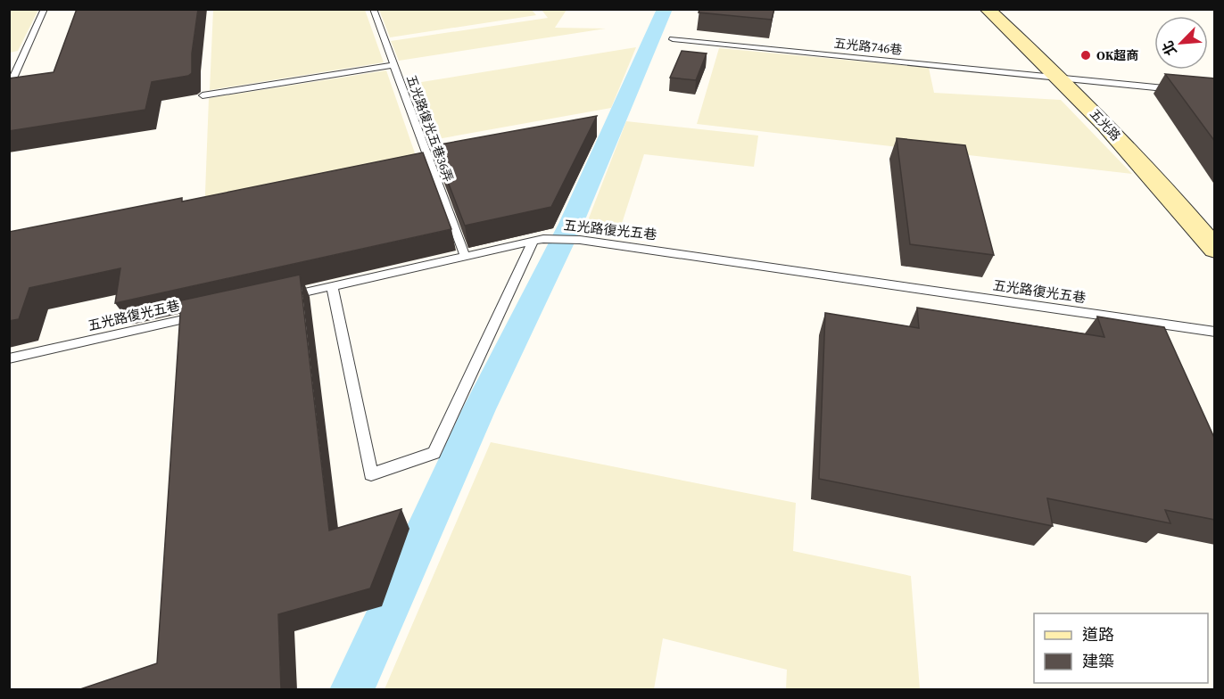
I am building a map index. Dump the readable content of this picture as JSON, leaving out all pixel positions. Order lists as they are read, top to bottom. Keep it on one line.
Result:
{"streets":{"main road":["五光路"],"lane":["五光路746巷","五光路復光五巷36弄","五光路復光五巷"]},"crossings":[["五光路746巷","五光路"],["五光路復光五巷36弄","五光路復光五巷"]],"places":["OK超商"],"legend":["道路","建築"],"north":"bottom left"}
